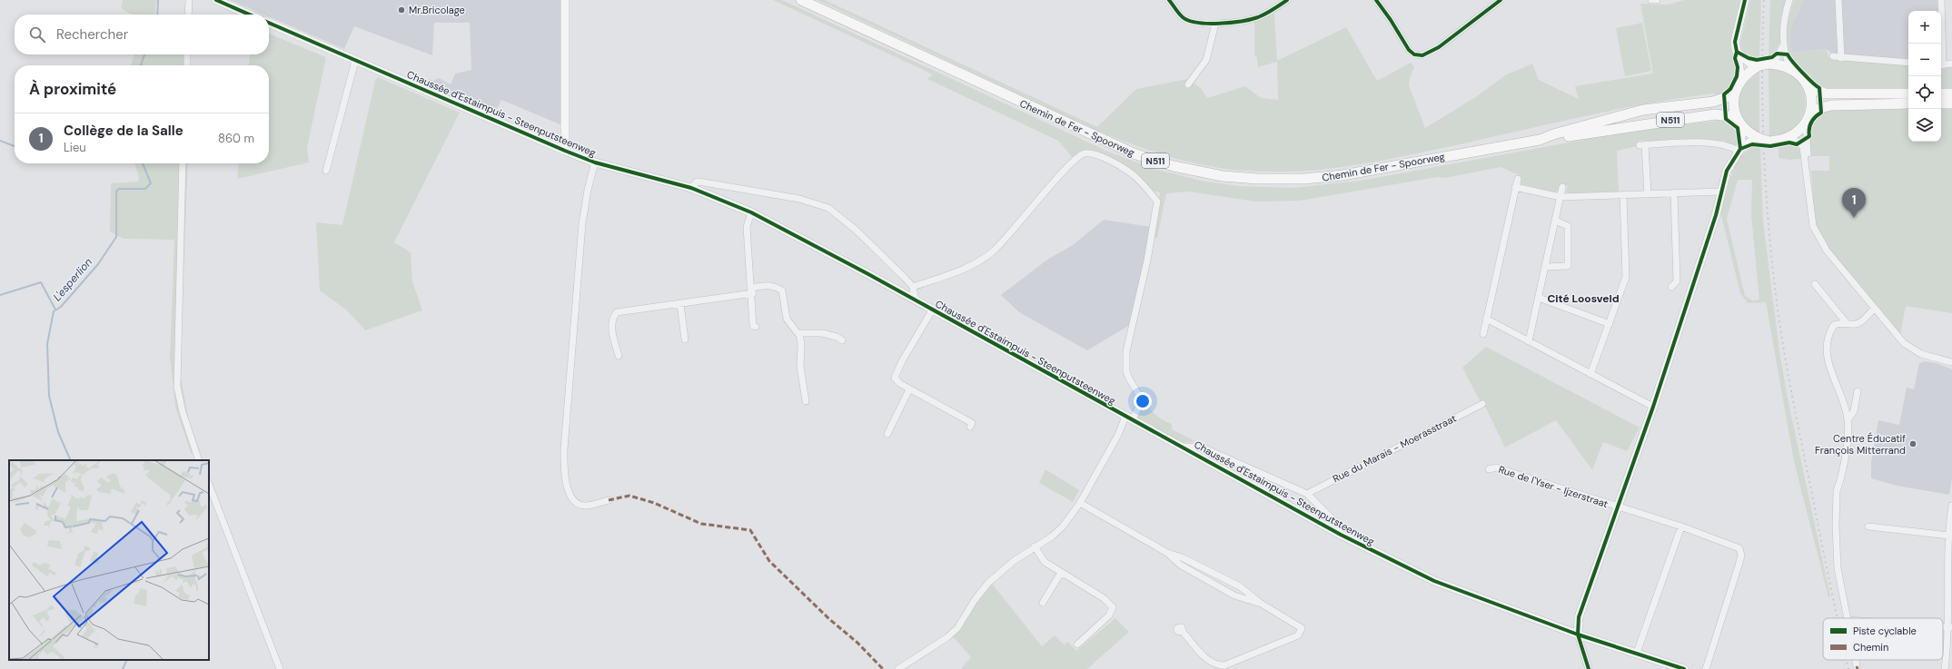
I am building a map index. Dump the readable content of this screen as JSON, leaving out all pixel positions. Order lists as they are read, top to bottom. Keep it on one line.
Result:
{"streets":{"highway":["N511","Chemin de Fer - Spoorweg"],"main road":["Chaussée d'Estaimpuis - Steenputsteenweg"],"street":["Rue du Marais - Moerasstraat","Rue de l'Yser - Ijzerstraat"]},"crossings":[["N511","Chemin de Fer - Spoorweg"]],"districts":["Cité Loosveld"],"water":["L'esperlion"],"places":["Mr.Bricolage","Centre Éducatif François Mitterrand"],"legend":["Piste cyclable","Chemin"],"page":{"map_buttons":["+","−"],"search":"Rechercher","heading":"À proximité","list":[{"mark":"1","name":"Collège de la Salle","note":"Lieu","value":"860 m"}],"pins":"1"}}
